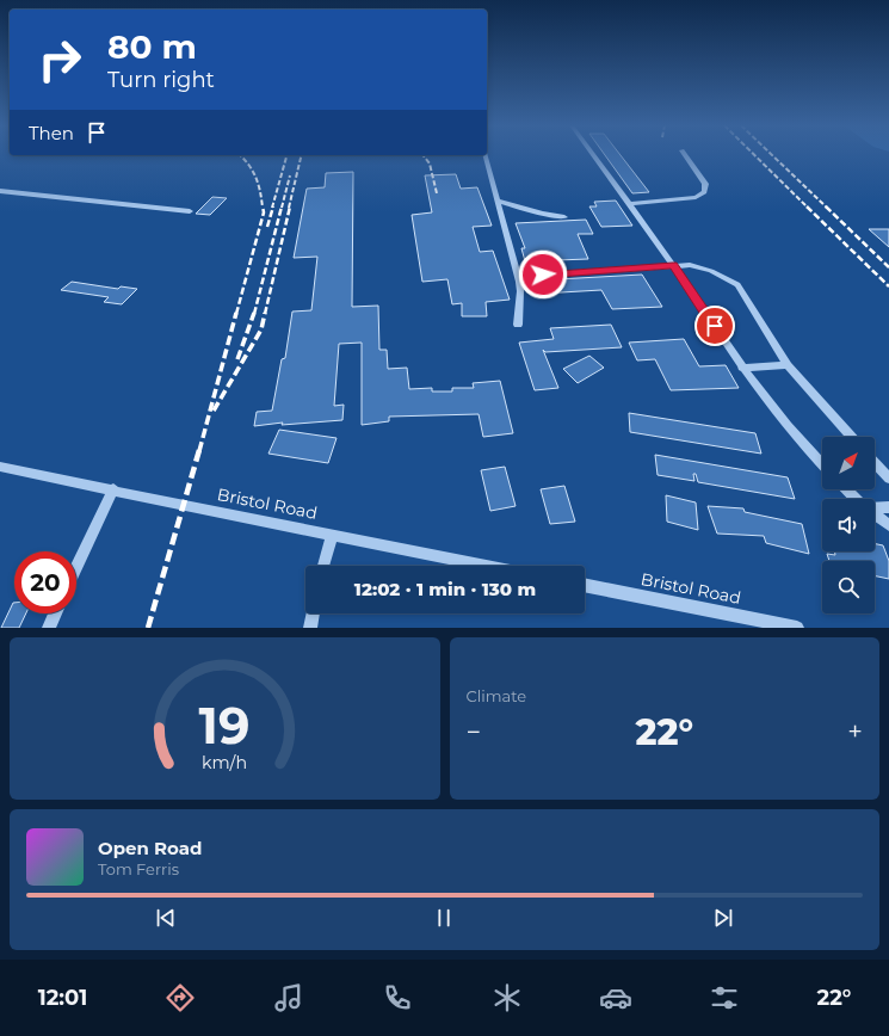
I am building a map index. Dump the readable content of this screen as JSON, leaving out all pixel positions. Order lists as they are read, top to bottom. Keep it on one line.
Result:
{"streets":{"street":["Bristol Road"]},"north":"top right","page":{"turn":["80 m","Turn right"],"then":"Then","limit":"20","trip":"12:02 · 1 min · 130 m","tile":"Climate","heat":["−","22°","+"],"song":["Open Road","Tom Ferris"],"tabs":["12:01","22°"],"gauge":["19","km/h"]}}
